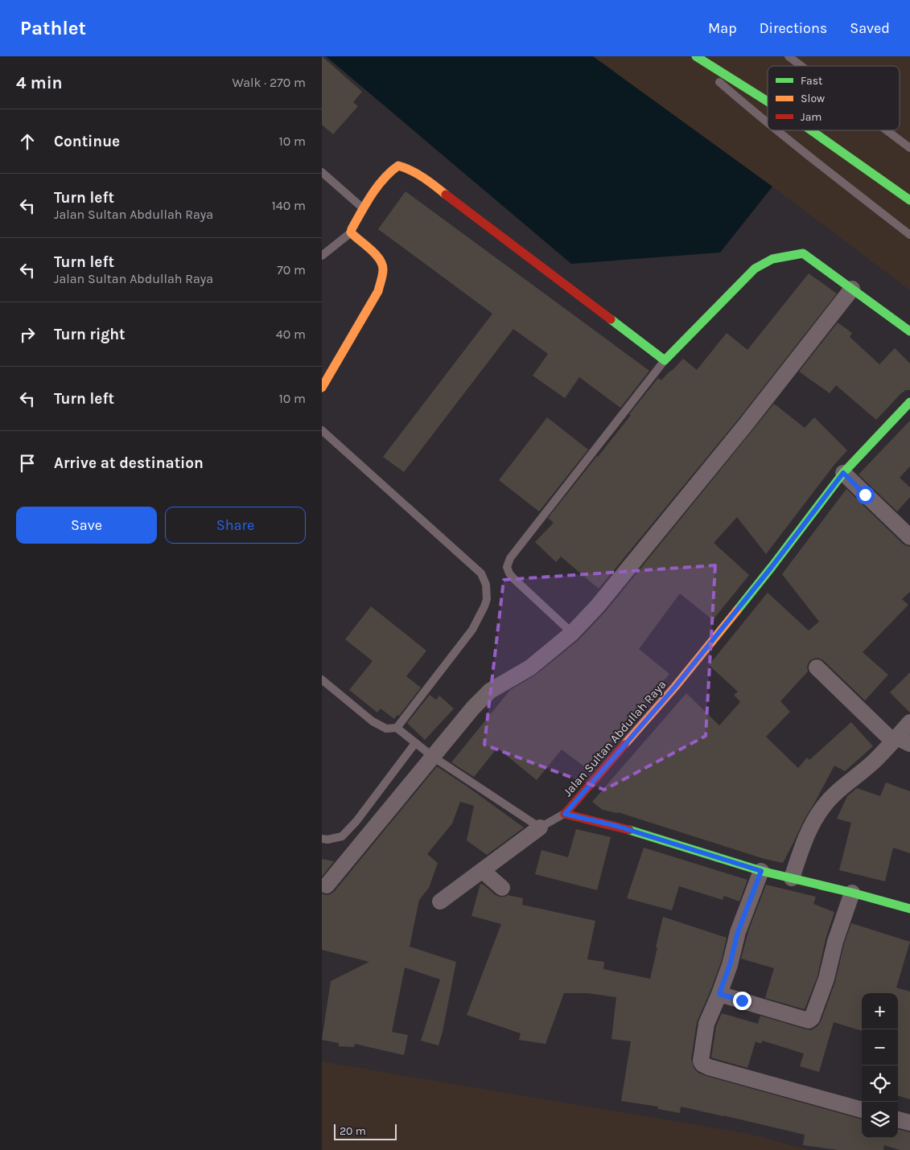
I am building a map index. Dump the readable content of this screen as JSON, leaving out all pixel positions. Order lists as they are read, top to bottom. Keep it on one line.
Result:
{"streets":{"main road":["Jalan Sultan Abdullah Raya"]},"legend":["Fast","Slow","Jam"],"scale_bar":"20 m","page":{"header":"Pathlet","nav":["Map","Directions","Saved"],"heading":["4 min","Walk · 270 m"],"list":[["Continue","10 m"],["Turn left","Jalan Sultan Abdullah Raya","140 m"],["Turn left","Jalan Sultan Abdullah Raya","70 m"],["Turn right","40 m"],["Turn left","10 m"],"Arrive at destination"],"buttons":["Save","Share"],"map_buttons":["+","−"],"scale":"20 m"}}
